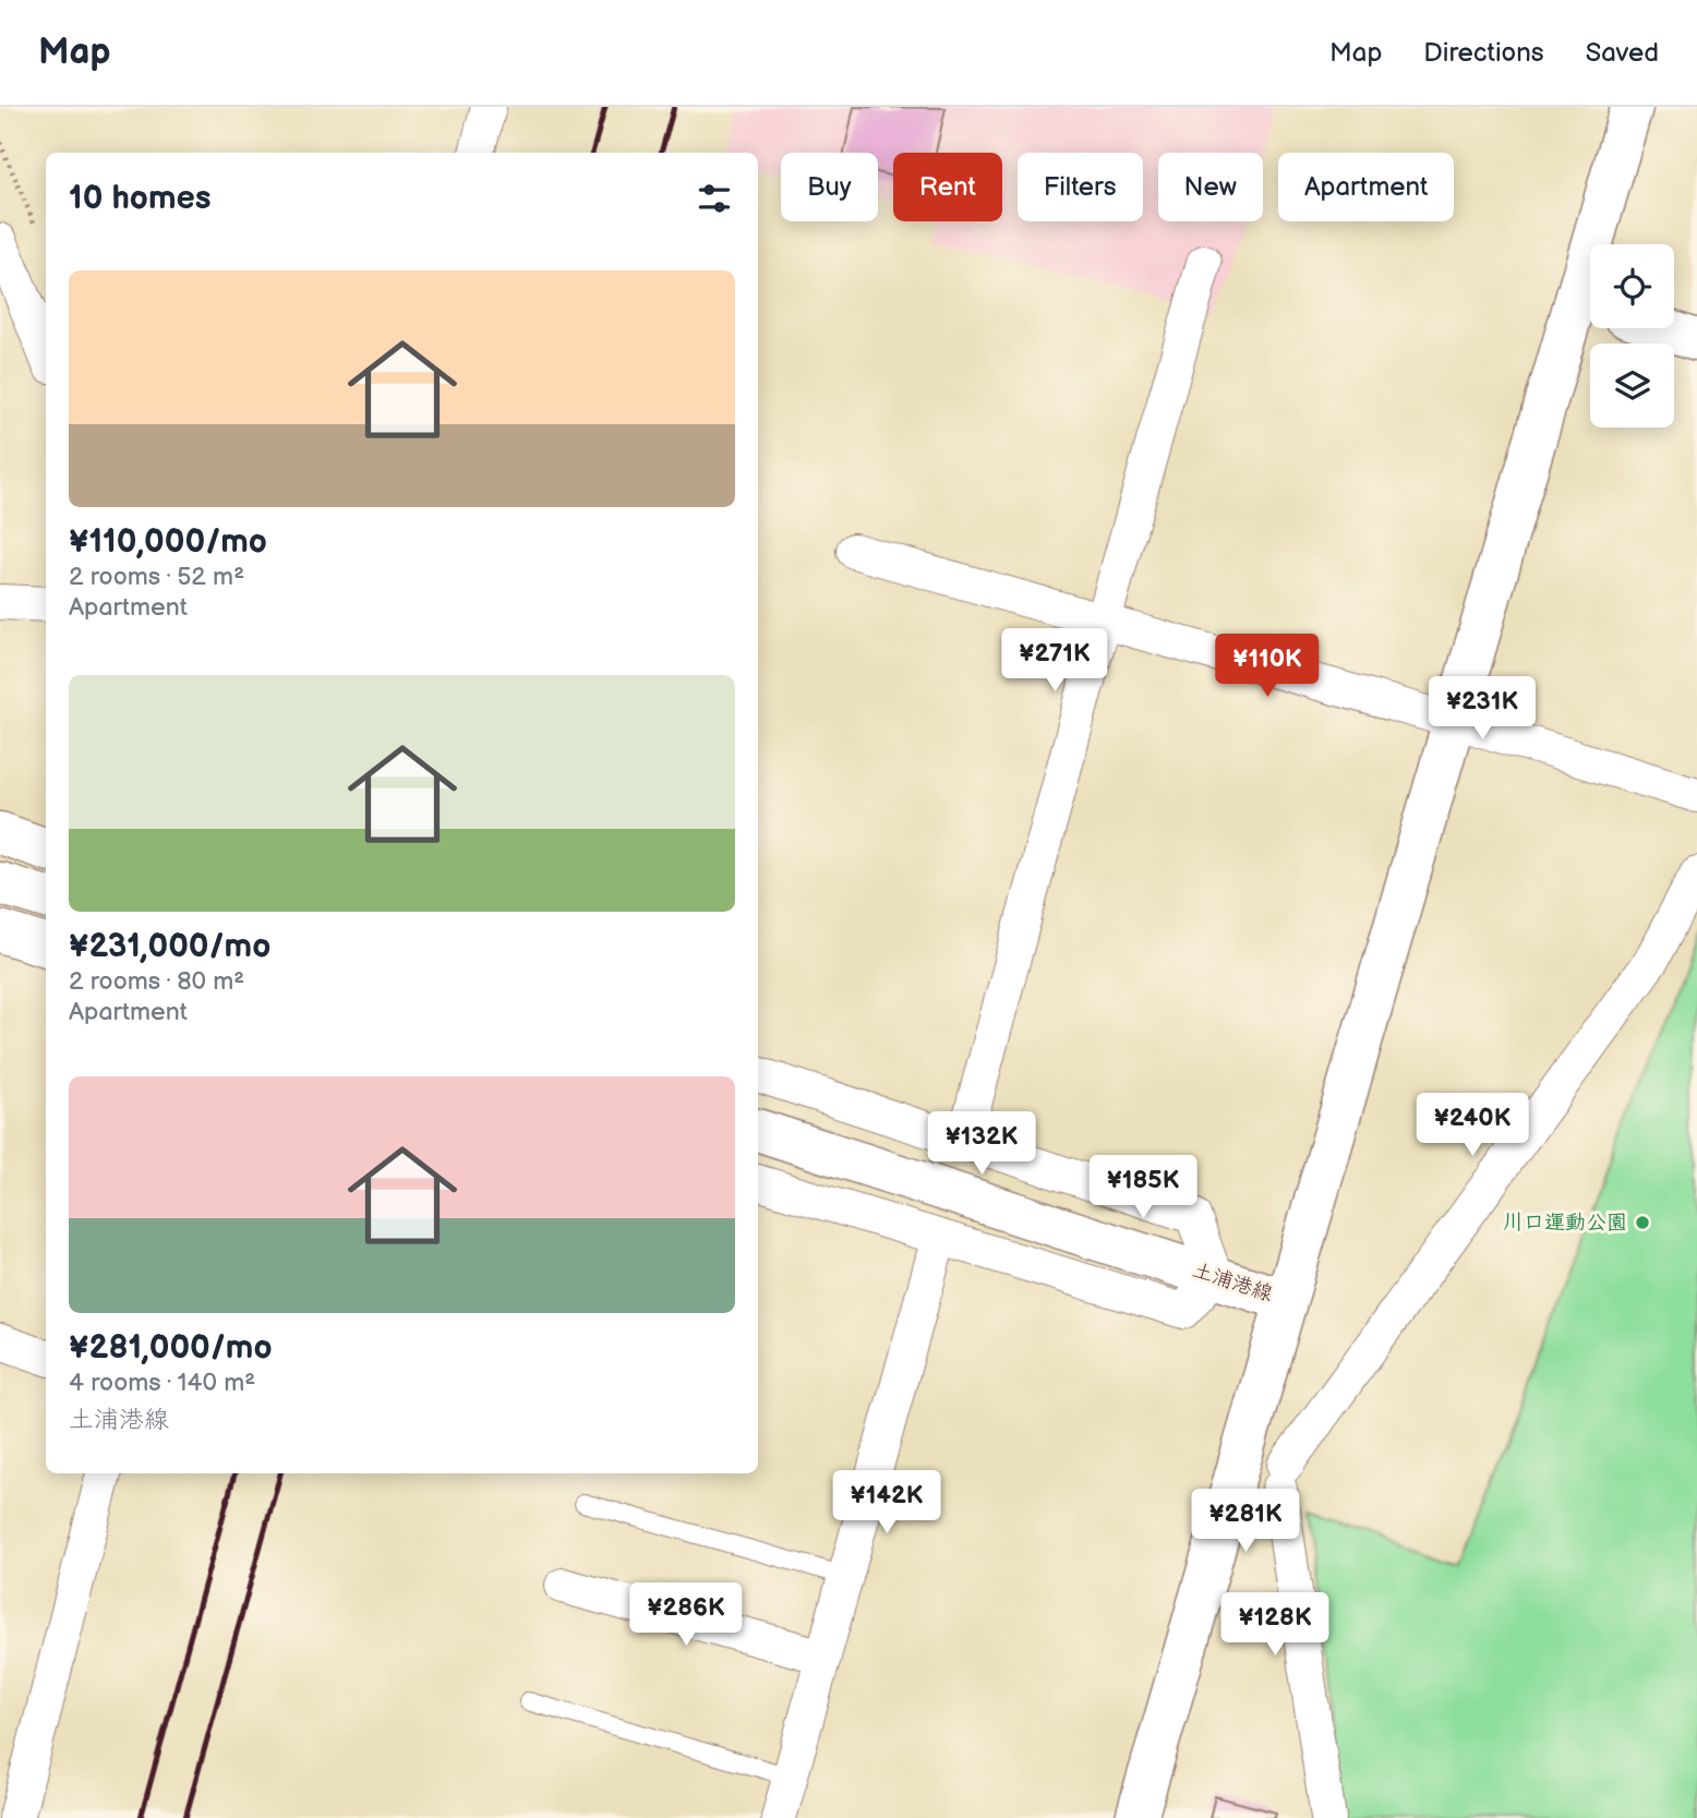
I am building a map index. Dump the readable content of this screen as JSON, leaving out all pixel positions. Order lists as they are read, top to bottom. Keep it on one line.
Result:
{"streets":{"street":["土浦港線"]},"places":["川口運動公園"],"page":{"header":"Map","nav":["Map","Directions","Saved"],"chip":["Buy","Rent","Filters","New","Apartment"],"heading":"10 homes","list":[{"name":"¥110,000/mo","note":"2 rooms · 52 m² · Apartment"},{"name":"¥231,000/mo","note":"2 rooms · 80 m² · Apartment"},{"name":"¥281,000/mo","note":"4 rooms · 140 m² · 土浦港線"}],"price":["¥271K","¥110K","¥231K","¥240K","¥132K","¥185K","¥142K","¥281K","¥286K","¥128K"]}}
